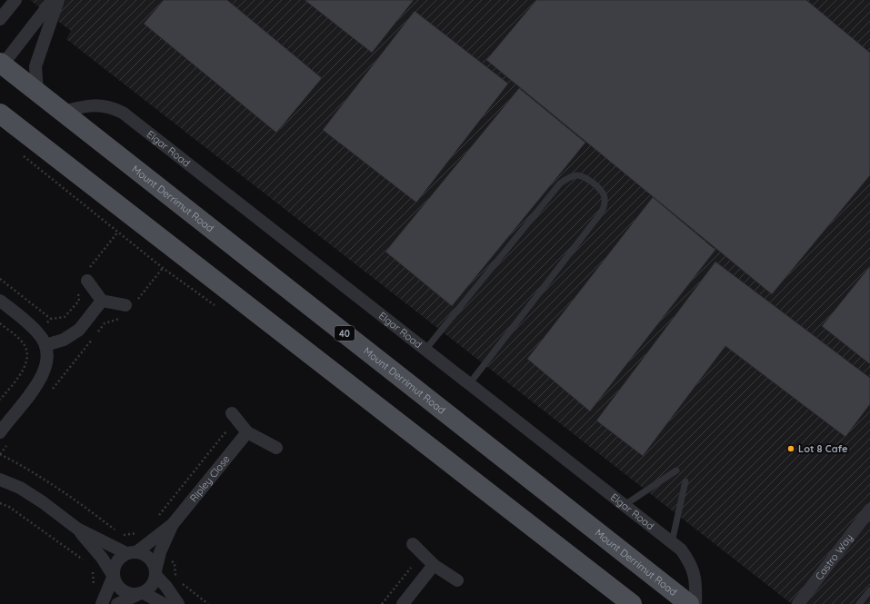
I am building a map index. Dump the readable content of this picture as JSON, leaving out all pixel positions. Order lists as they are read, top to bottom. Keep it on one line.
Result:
{"streets":{"main road":["Mount Derrimut Road","40"],"street":["Elgar Road","Ripley Close","Castro Way"]},"crossings":[["Elgar Road","Mount Derrimut Road"]],"places":["Lot 8 Cafe"]}
